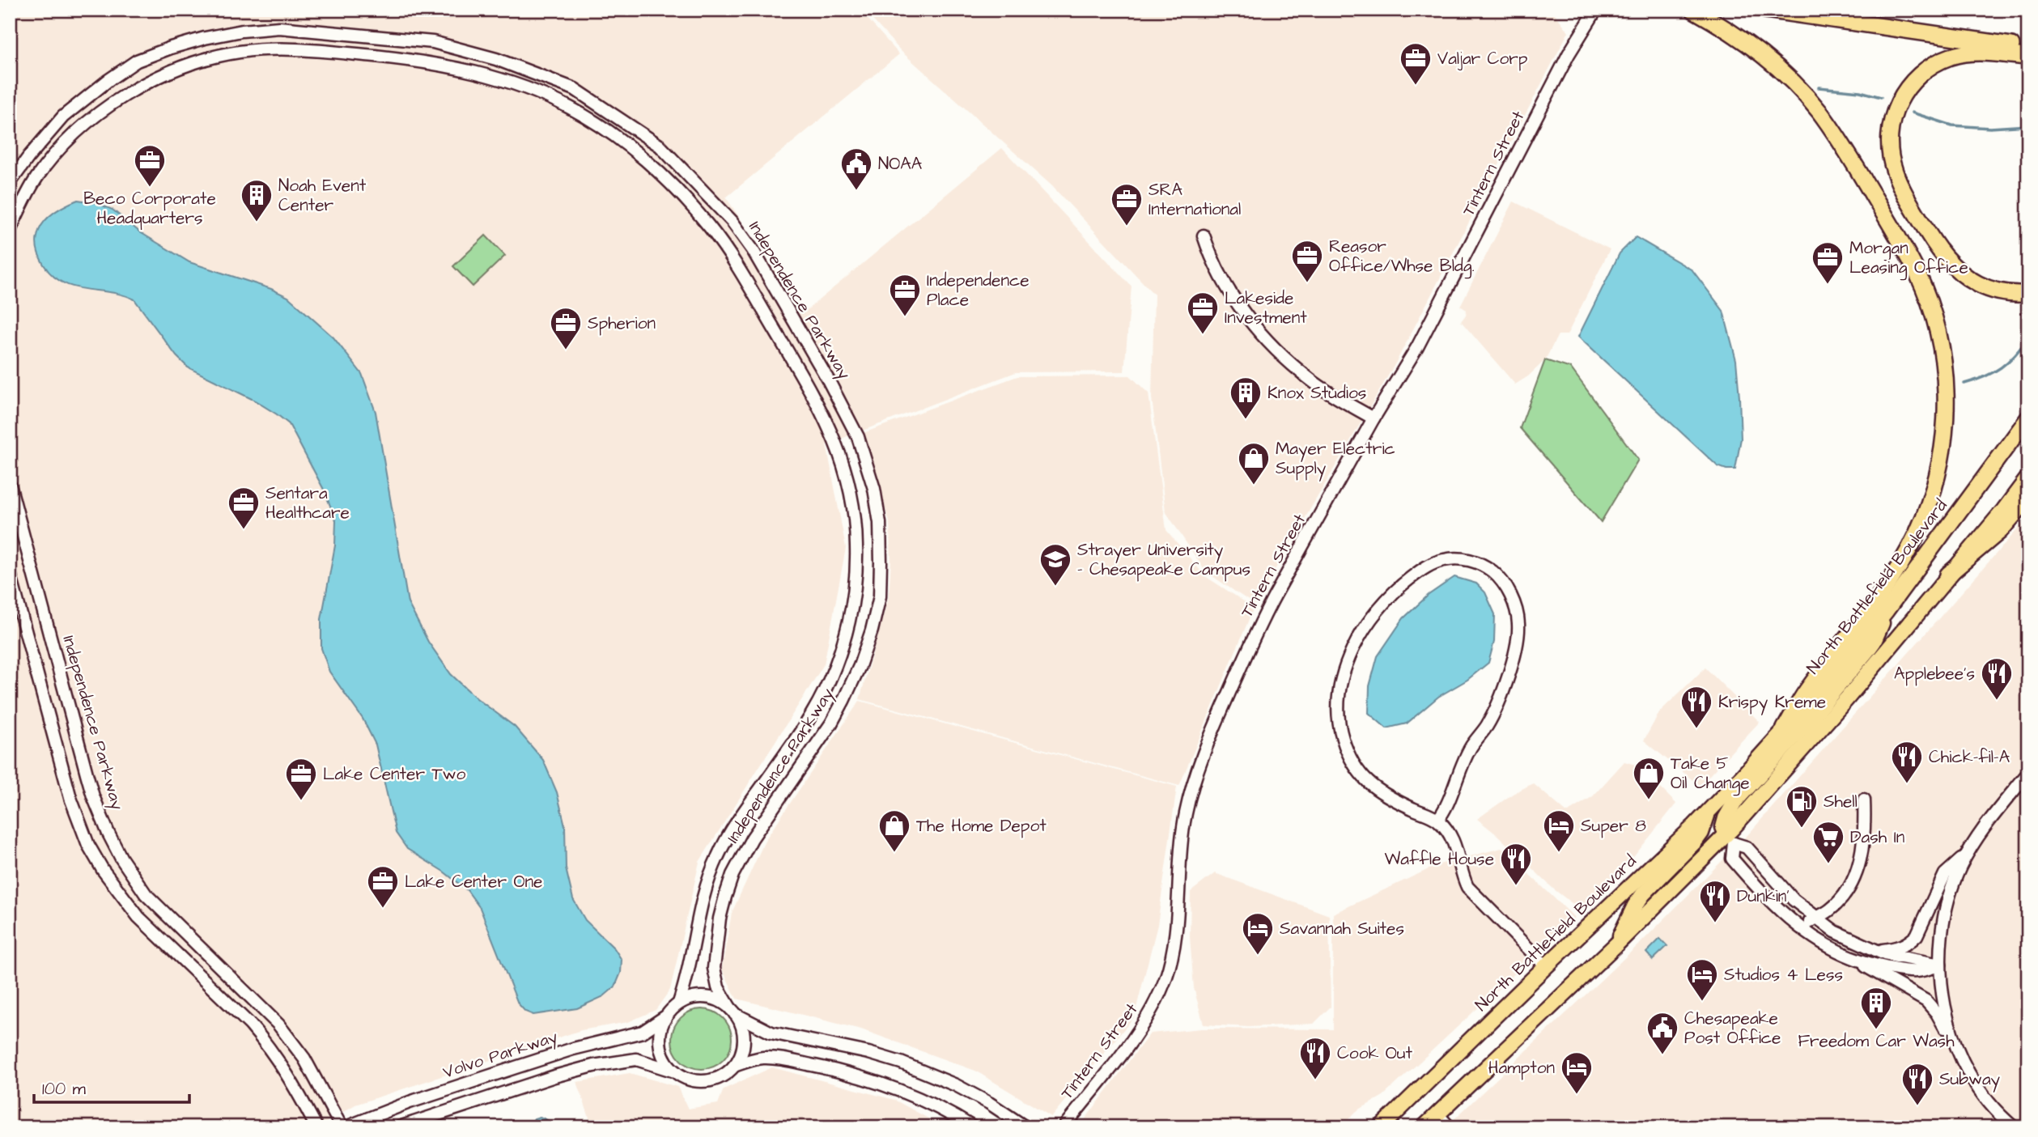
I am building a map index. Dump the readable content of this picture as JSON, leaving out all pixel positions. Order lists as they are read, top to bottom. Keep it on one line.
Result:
{"streets":{"main road":["North Battlefield Boulevard"],"street":["Tintern Street","Independence Parkway","Volvo Parkway"]},"crossings":[["Independence Parkway","Volvo Parkway"]],"places":{"office":["Valjar Corp","Beco Corporate Headquarters","SRA International","Reasor Office/Whse Bldg.","Morgan Leasing Office","Independence Place","Lakeside Investment","Spherion","Sentara Healthcare","Lake Center Two","Lake Center One"],"public building":["NOAA","Chesapeake Post Office"],"building":["Noah Event Center","Knox Studios","Freedom Car Wash"],"shop":["Mayer Electric Supply","Take 5 Oil Change","The Home Depot"],"school or university":["Strayer University - Chesapeake Campus"],"restaurant":["Applebee's","Krispy Kreme","Chick-fil-A","Waffle House","Dunkin'","Cook Out","Subway"],"fuel station":["Shell"],"hotel":["Super 8","Savannah Suites","Studios 4 Less","Hampton"],"supermarket":["Dash In"]},"scale_bar":"100 m"}
